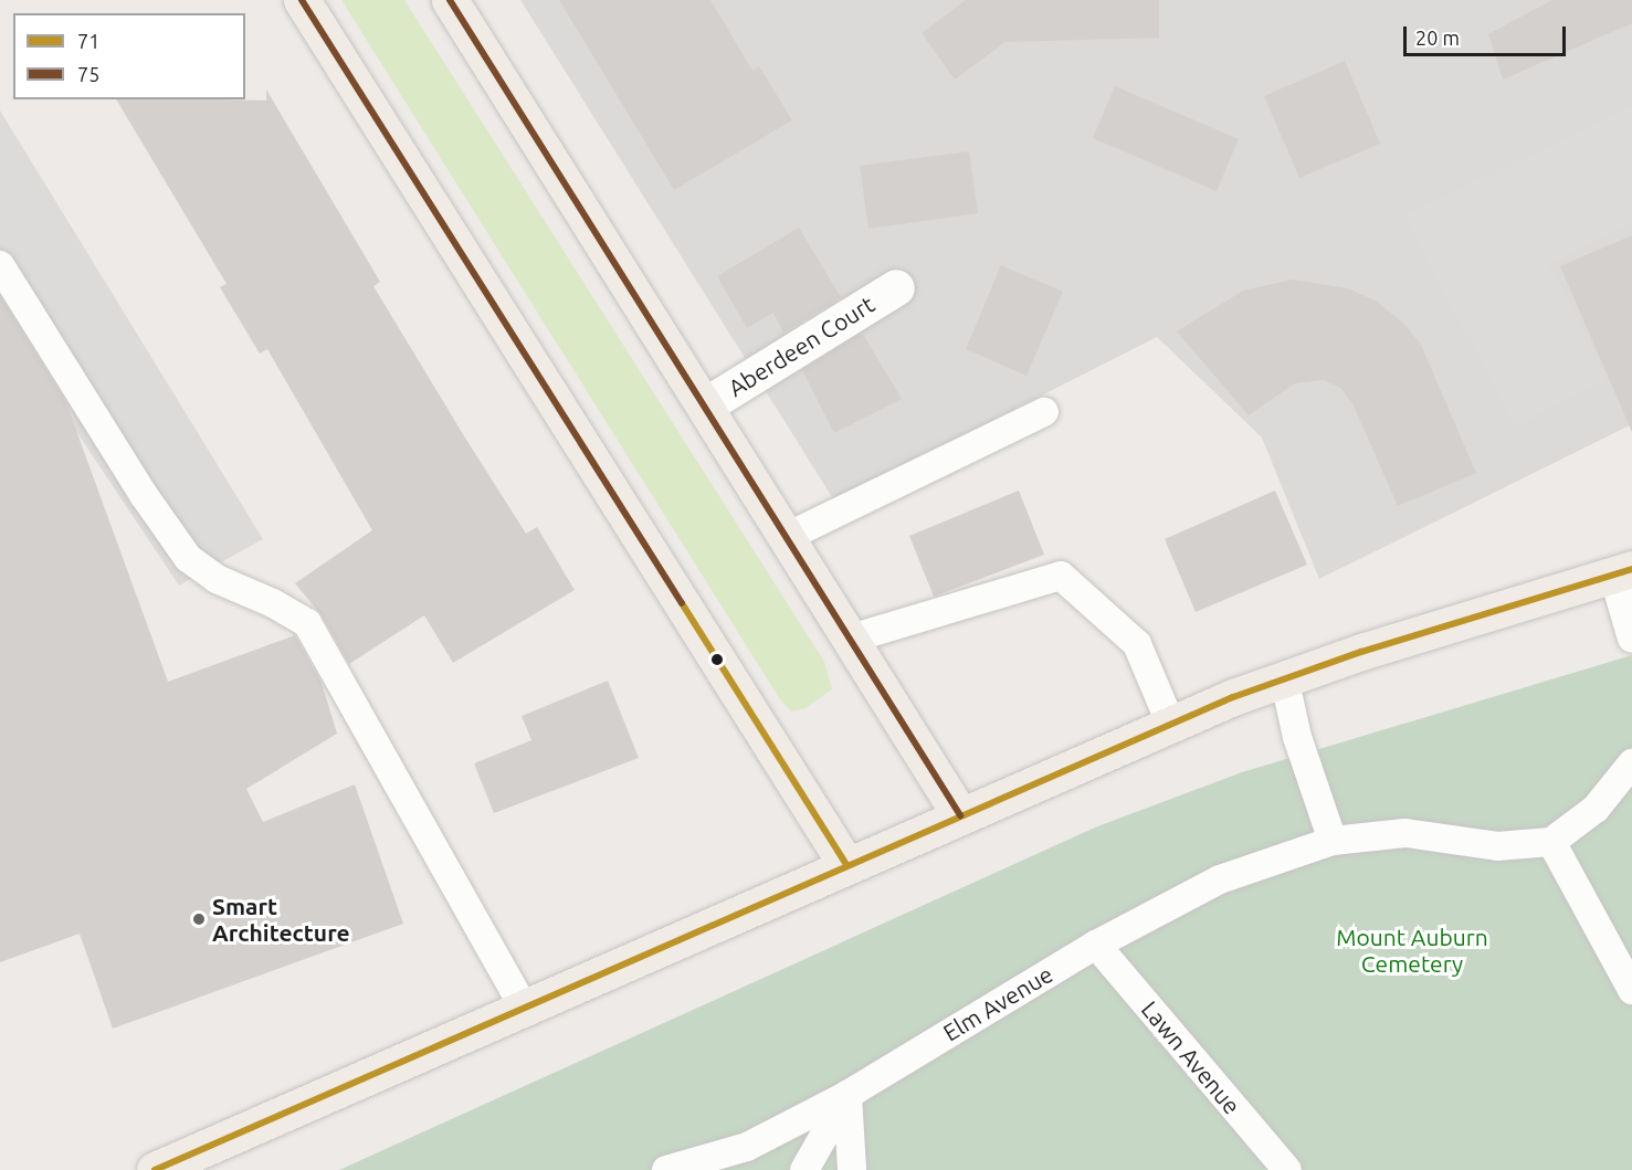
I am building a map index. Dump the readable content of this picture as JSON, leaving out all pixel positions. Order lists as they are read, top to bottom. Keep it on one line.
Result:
{"streets":{"street":["Aberdeen Court"],"lane":["Elm Avenue","Lawn Avenue"]},"crossings":[["Elm Avenue","Lawn Avenue"]],"parks":["Mount Auburn Cemetery"],"places":["Smart Architecture"],"lines":["transit line 75","transit line 71"],"legend":["71","75"],"scale_bar":"20 m"}
